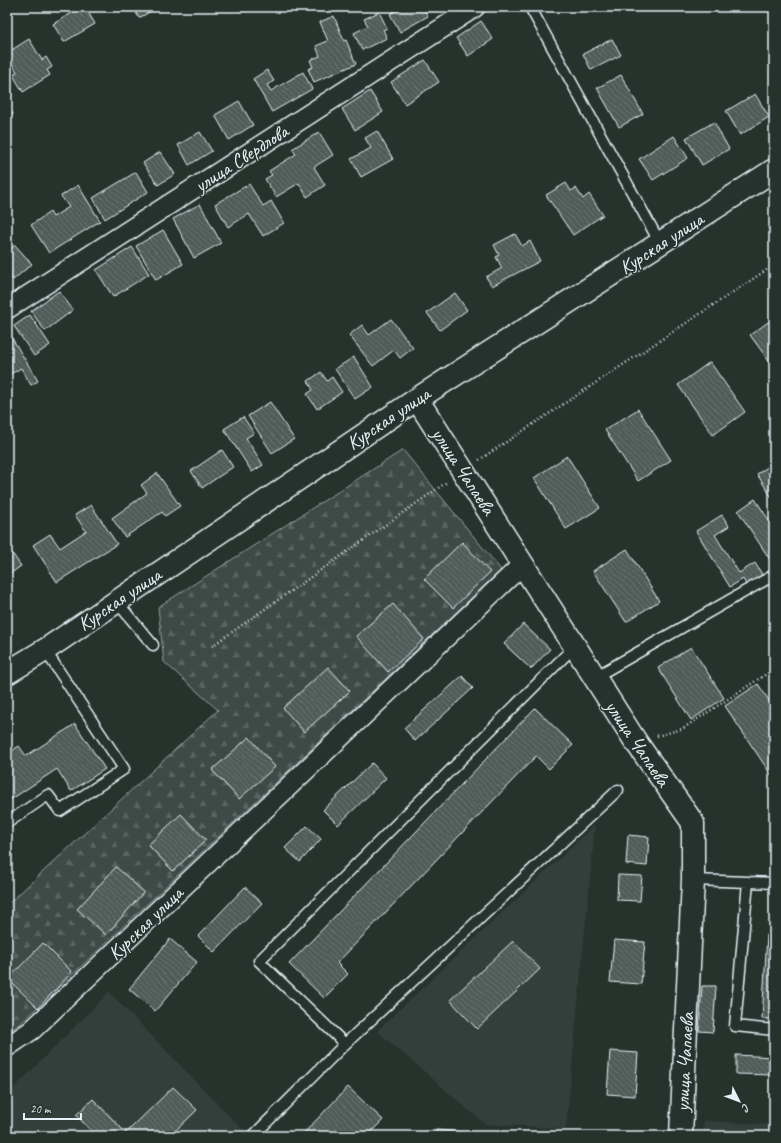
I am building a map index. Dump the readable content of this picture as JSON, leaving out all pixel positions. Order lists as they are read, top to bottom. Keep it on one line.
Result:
{"streets":{"street":["улица Свердлова","Курская улица","улица Чапаева"]},"crossings":[["Курская улица","улица Чапаева"]],"scale_bar":"20 m","north":"bottom right"}
